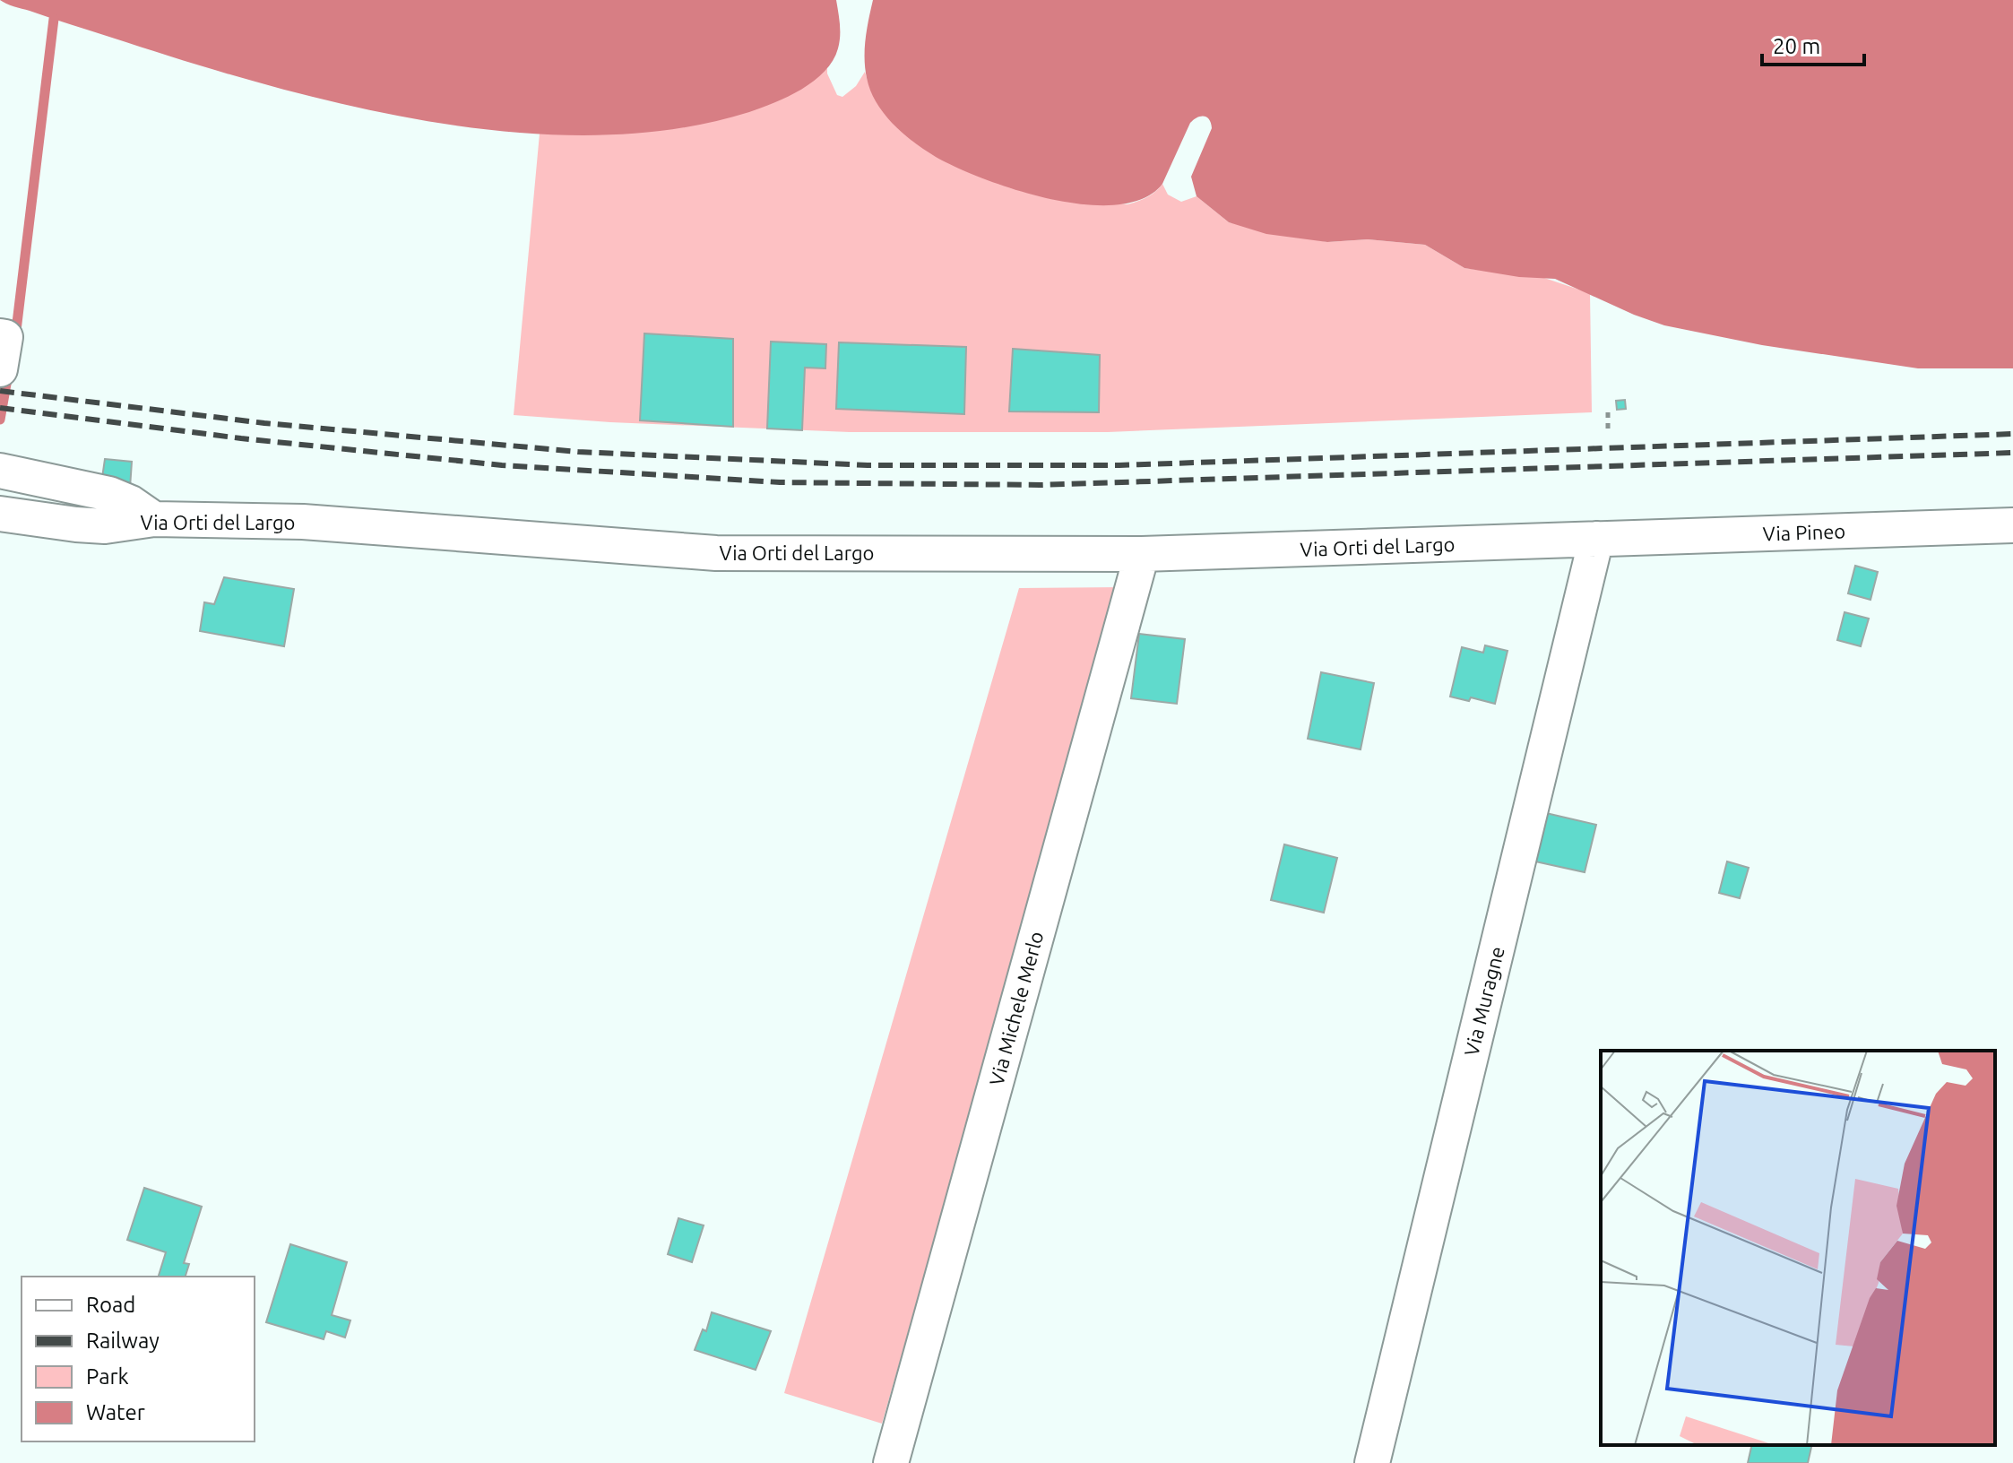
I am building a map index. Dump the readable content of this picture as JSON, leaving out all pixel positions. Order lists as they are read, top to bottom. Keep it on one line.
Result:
{"streets":{"street":["Via Orti del Largo","Via Pineo","Via Muragne","Via Michele Merlo"]},"crossings":[["Via Orti del Largo","Via Pineo"],["Via Orti del Largo","Via Muragne"],["Via Orti del Largo","Via Michele Merlo"],["Via Pineo","Via Muragne"]],"legend":["Road","Railway","Park","Water"],"scale_bar":"20 m"}
